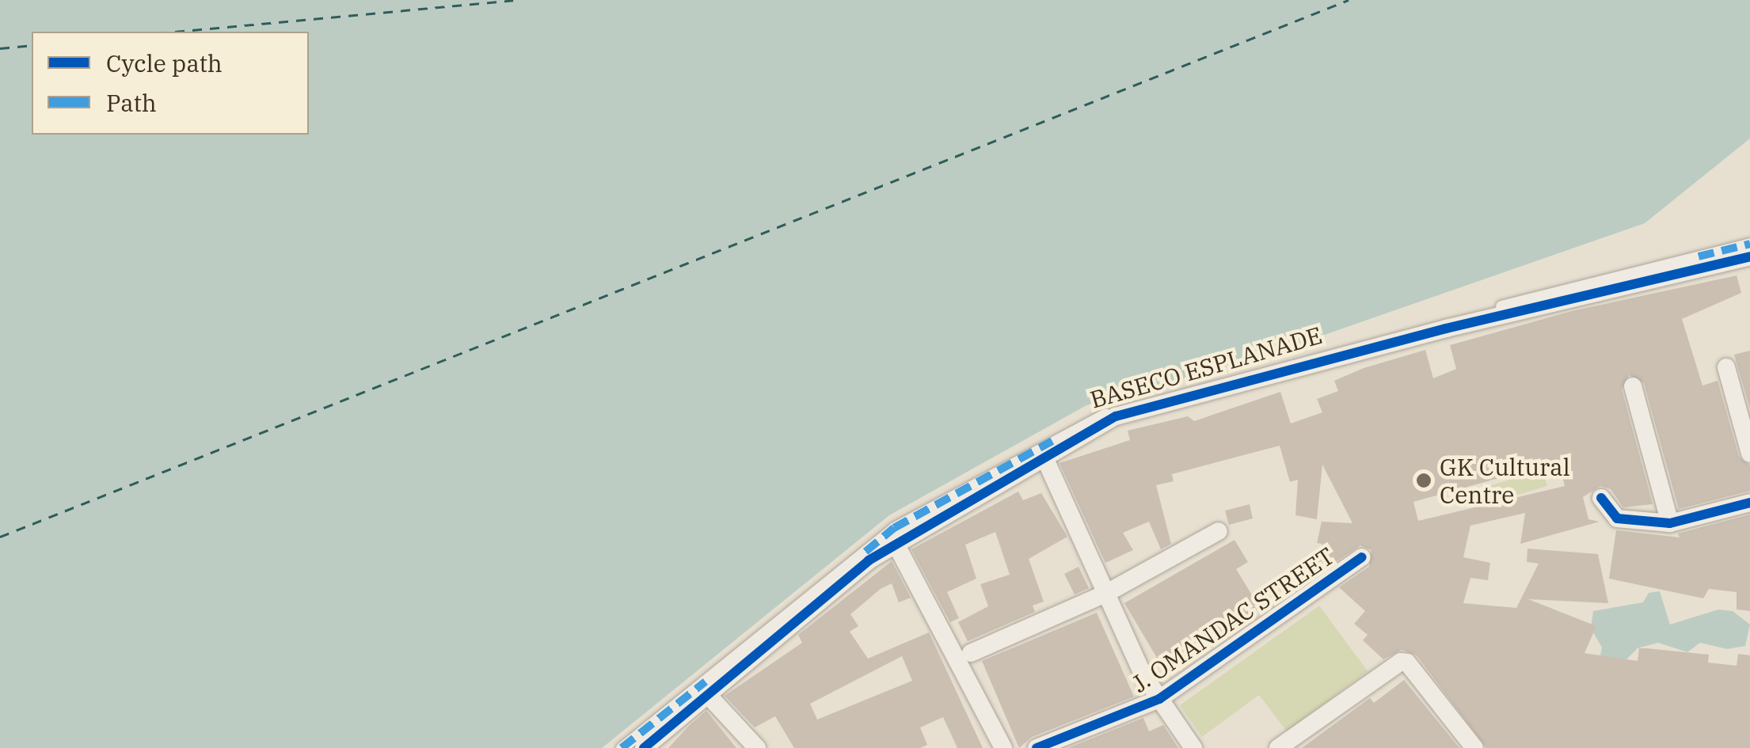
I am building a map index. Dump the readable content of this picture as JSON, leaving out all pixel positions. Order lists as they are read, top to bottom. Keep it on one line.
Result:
{"streets":{"street":["BASECO ESPLANADE","J. OMANDAC STREET"]},"places":["GK Cultural Centre"],"legend":["Cycle path","Path"]}
